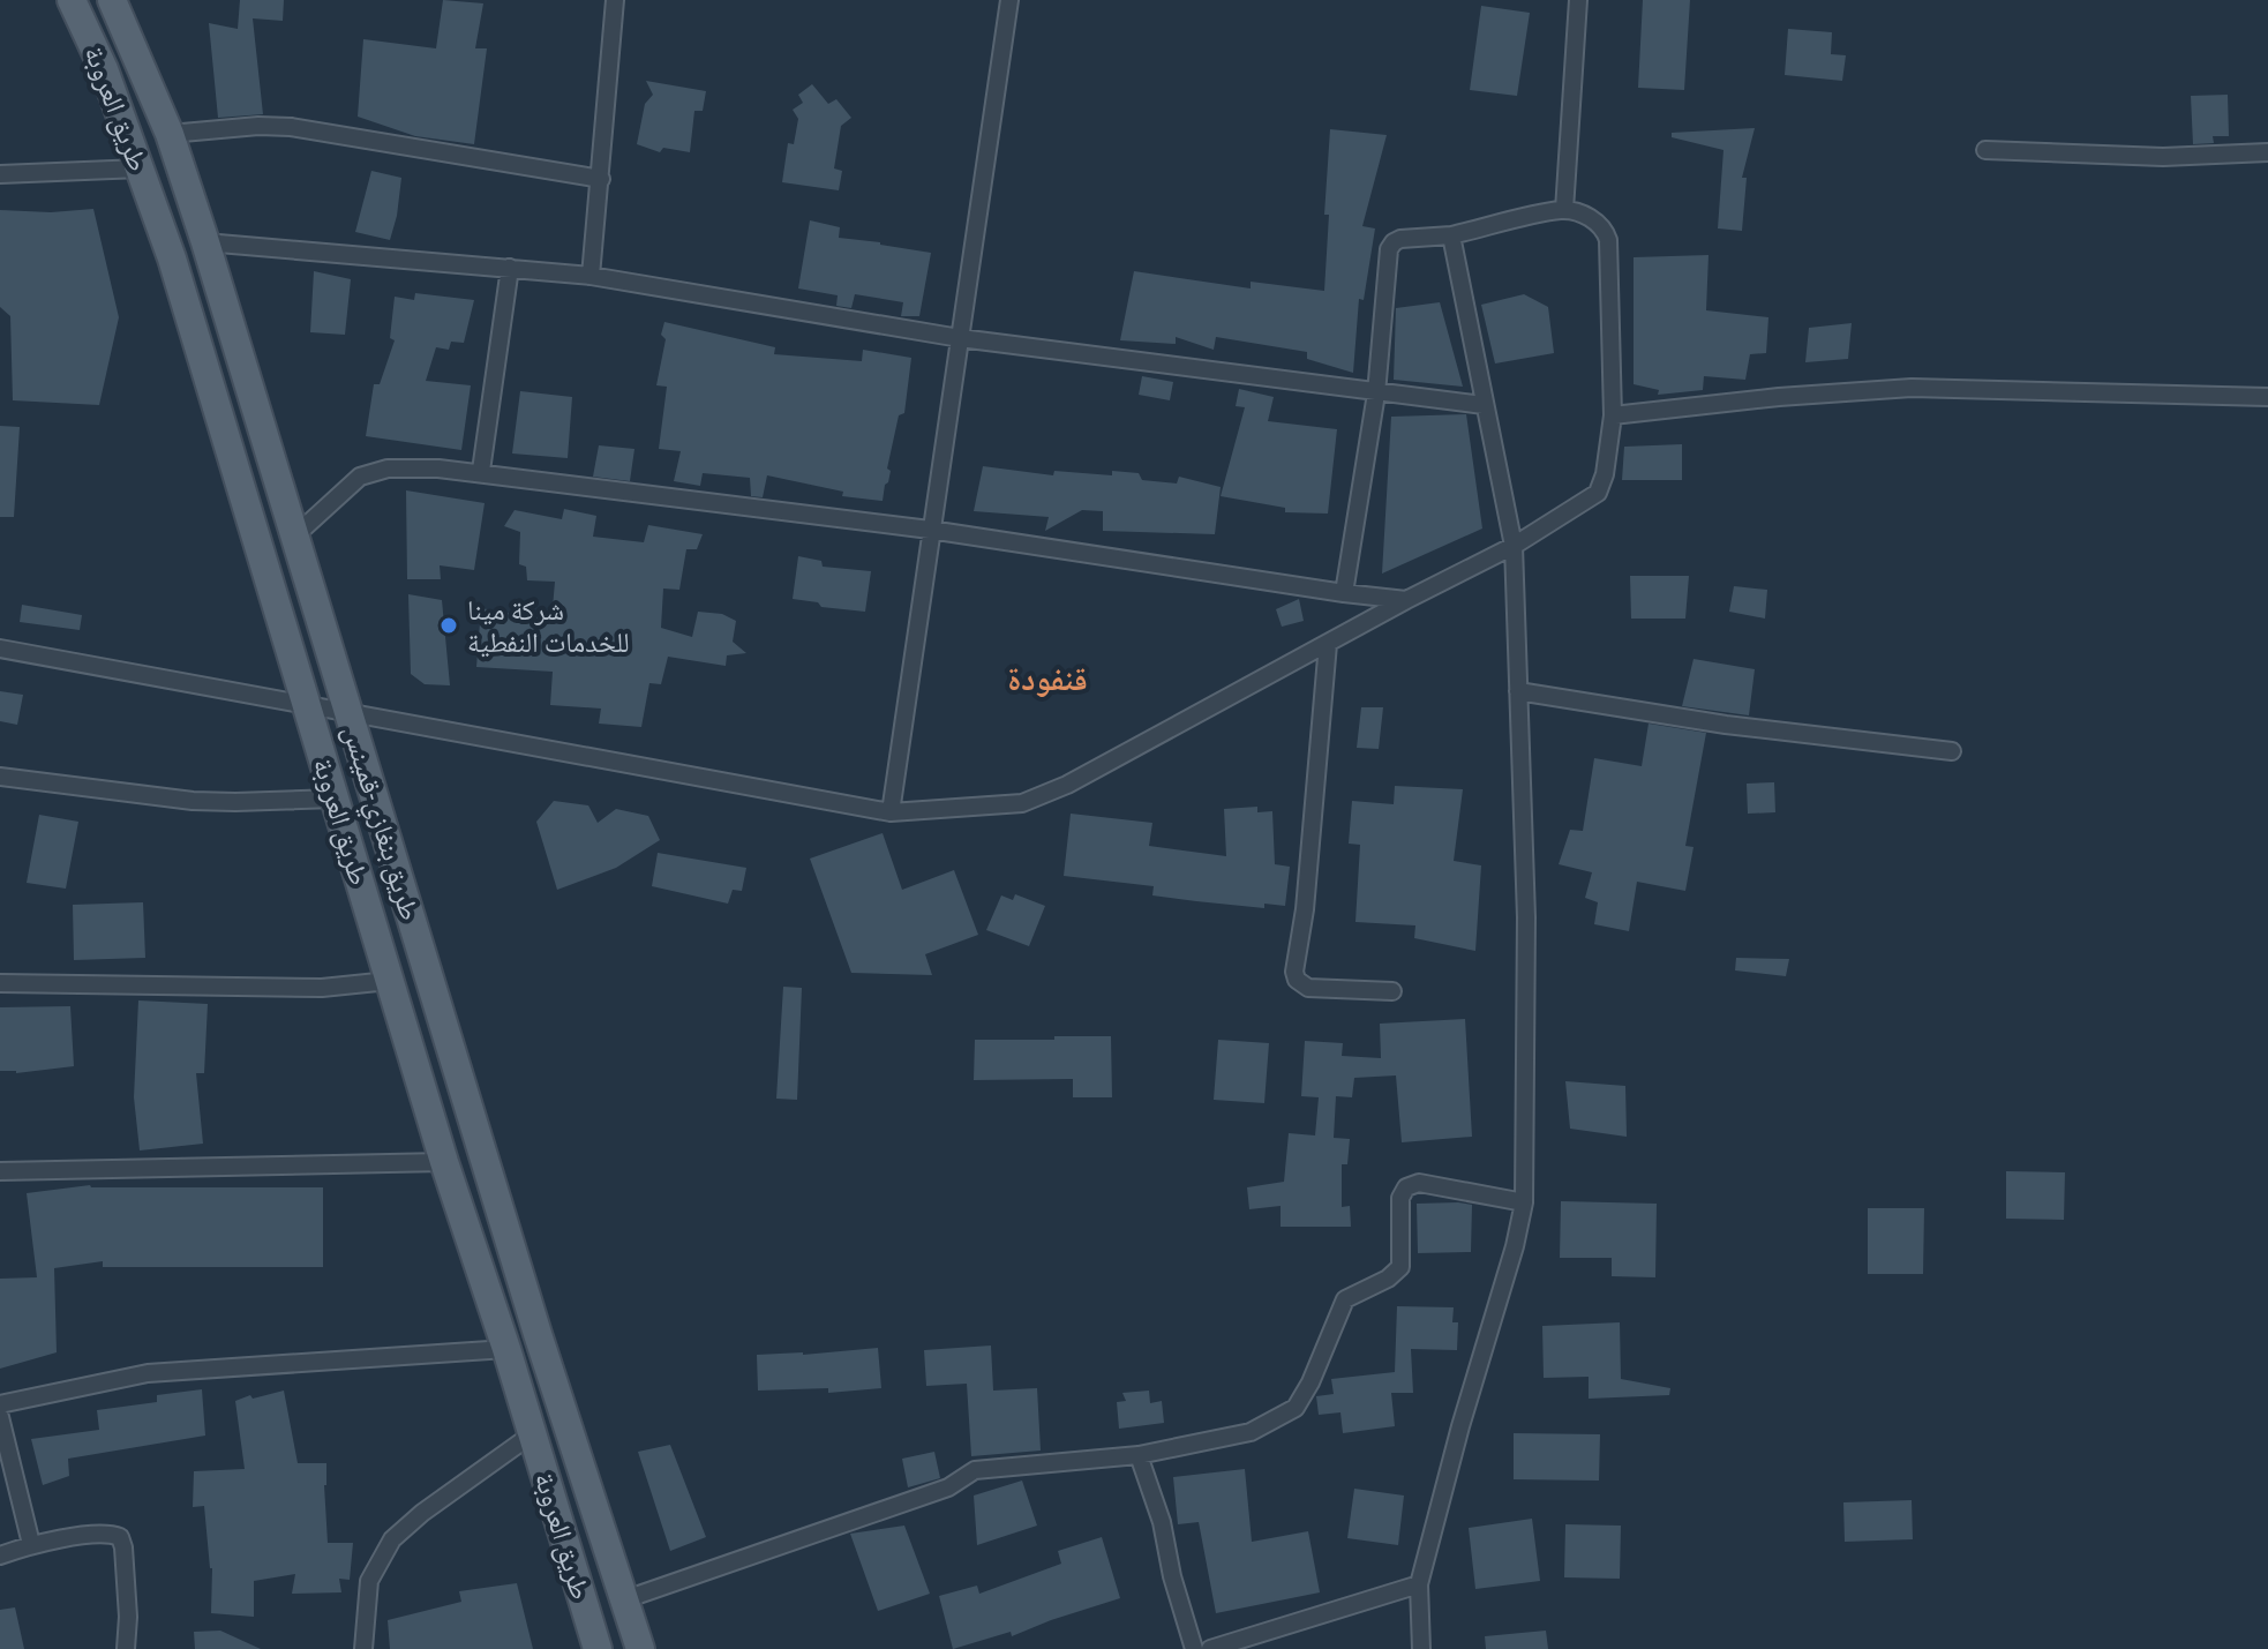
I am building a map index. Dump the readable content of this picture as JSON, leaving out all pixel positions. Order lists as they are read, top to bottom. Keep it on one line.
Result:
{"streets":{"main road":["طريق العروبة","طريق بنغازي-قمينس"]},"districts":["قنفودة"],"places":["شركة مينا للخدمات النفطية"]}
